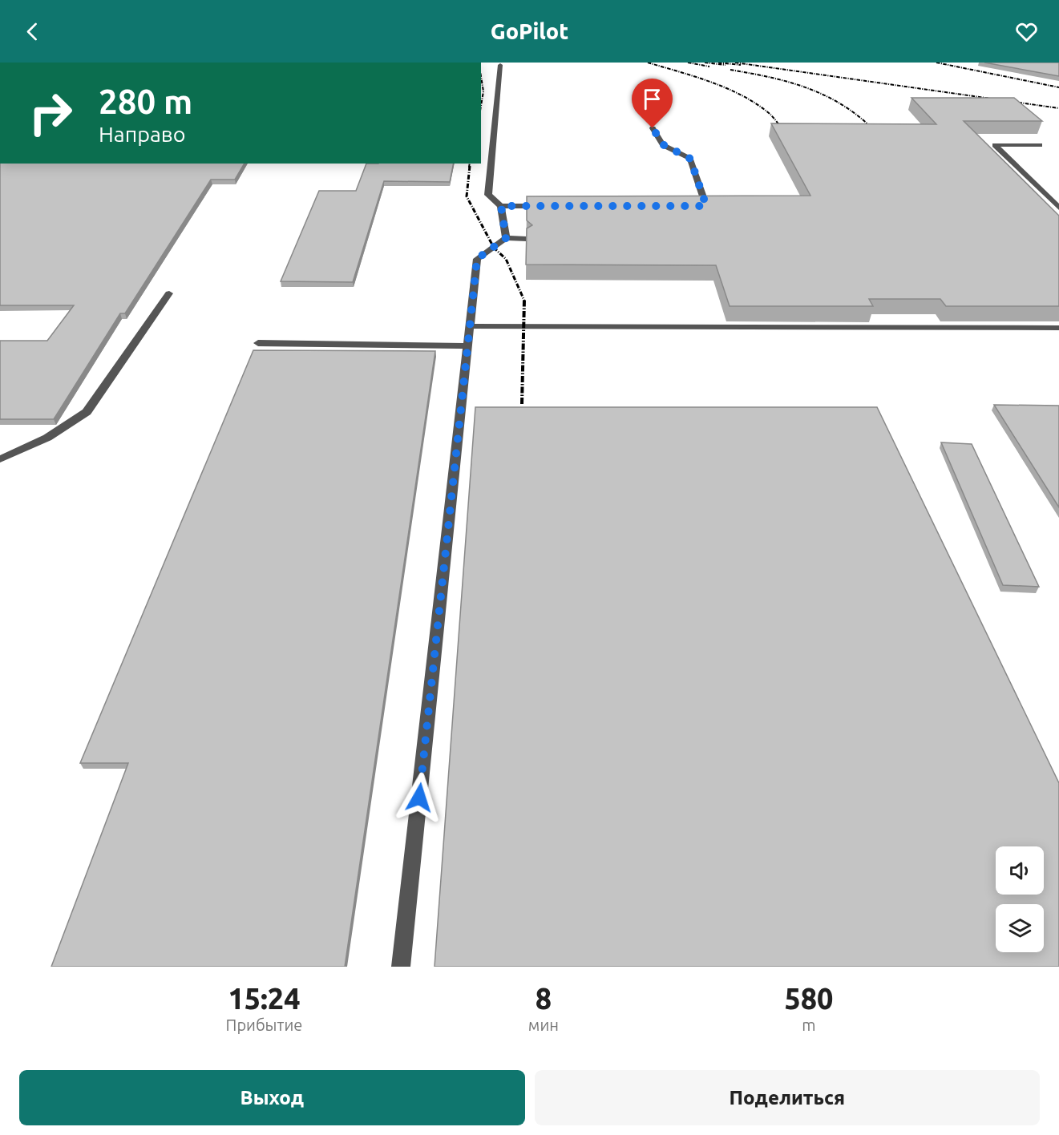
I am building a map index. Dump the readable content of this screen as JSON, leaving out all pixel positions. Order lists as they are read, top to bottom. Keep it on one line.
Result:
{"page":{"header":"GoPilot","turn":["280 m","Направо"],"eta":["15:24","Прибытие","8","мин","580","m"],"buttons":["Выход","Поделиться"]}}
